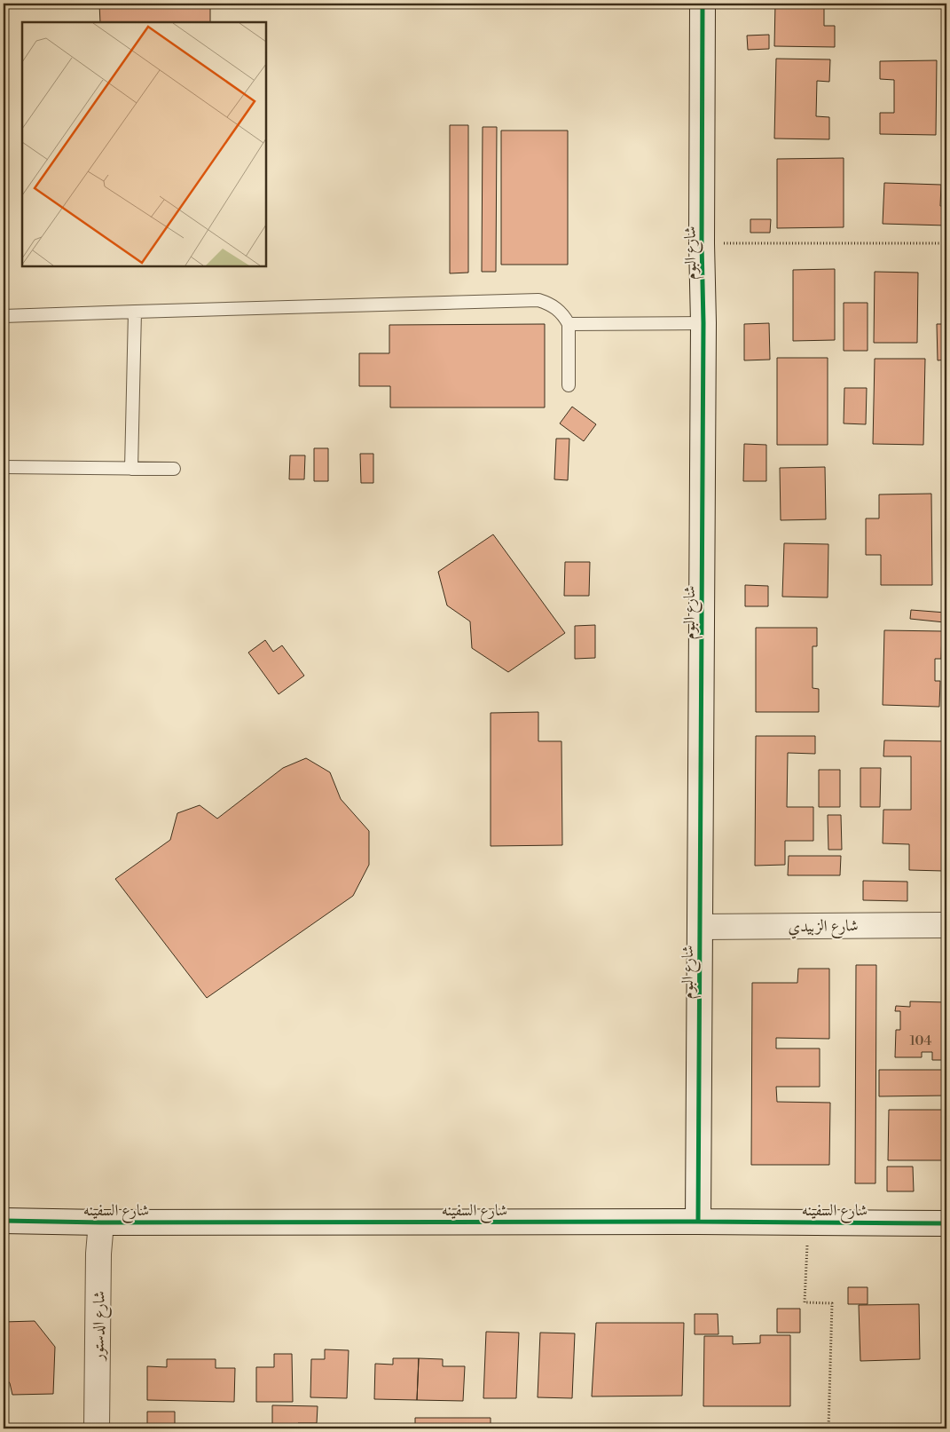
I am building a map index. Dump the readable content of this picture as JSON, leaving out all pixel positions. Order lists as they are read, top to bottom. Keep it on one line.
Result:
{"streets":{"street":["شارع البوم","شارع الزبيدي","شارع السفينه","شارع الدستور"]},"crossings":[["شارع البوم","شارع الزبيدي"],["شارع البوم","شارع السفينه"],["شارع السفينه","شارع الدستور"]],"house_numbers":["104"]}
